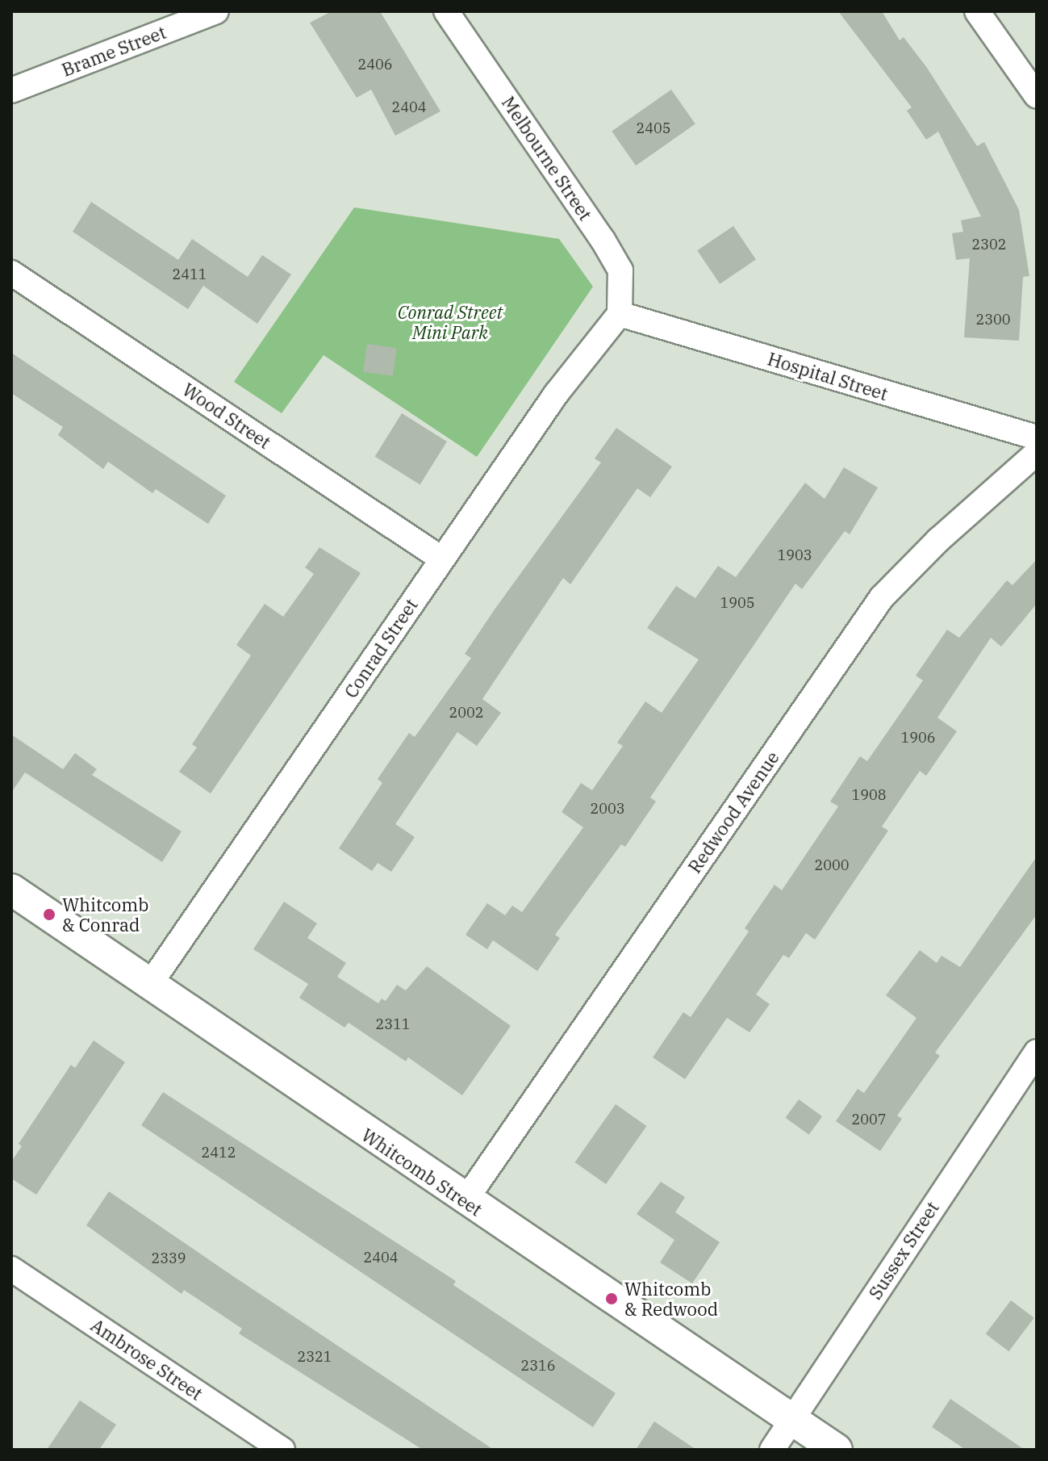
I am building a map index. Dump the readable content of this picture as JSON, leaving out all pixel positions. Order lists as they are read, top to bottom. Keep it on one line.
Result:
{"streets":{"street":["Brame Street","Melbourne Street","Hospital Street","Wood Street","Conrad Street","Redwood Avenue","Whitcomb Street","Sussex Street","Ambrose Street"]},"crossings":[["Melbourne Street","Hospital Street"],["Melbourne Street","Conrad Street"],["Hospital Street","Conrad Street"],["Wood Street","Conrad Street"],["Conrad Street","Whitcomb Street"],["Redwood Avenue","Whitcomb Street"],["Whitcomb Street","Sussex Street"]],"parks":["Conrad Street Mini Park"],"places":["Whitcomb & Conrad","Whitcomb & Redwood"],"house_numbers":["2406","2404","2405","2302","2411","2300","1903","1905","2002","1906","1908","2003","2000","2311","2007","2412","2404","2339","2321","2316"]}
